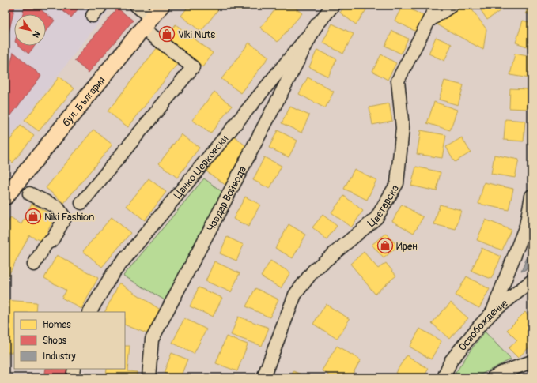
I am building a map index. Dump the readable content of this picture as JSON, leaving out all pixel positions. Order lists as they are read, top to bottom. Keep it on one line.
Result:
{"streets":{"main road":["бул. България"],"street":["Цанко Церковски","Чавдар Войвода","Цветарска","Освобождение"]},"crossings":[["Цанко Церковски","Чавдар Войвода"]],"places":{"shop":["Viki Nuts","Niki Fashion","Ирен"]},"legend":["Homes","Shops","Industry"],"north":"bottom right"}
